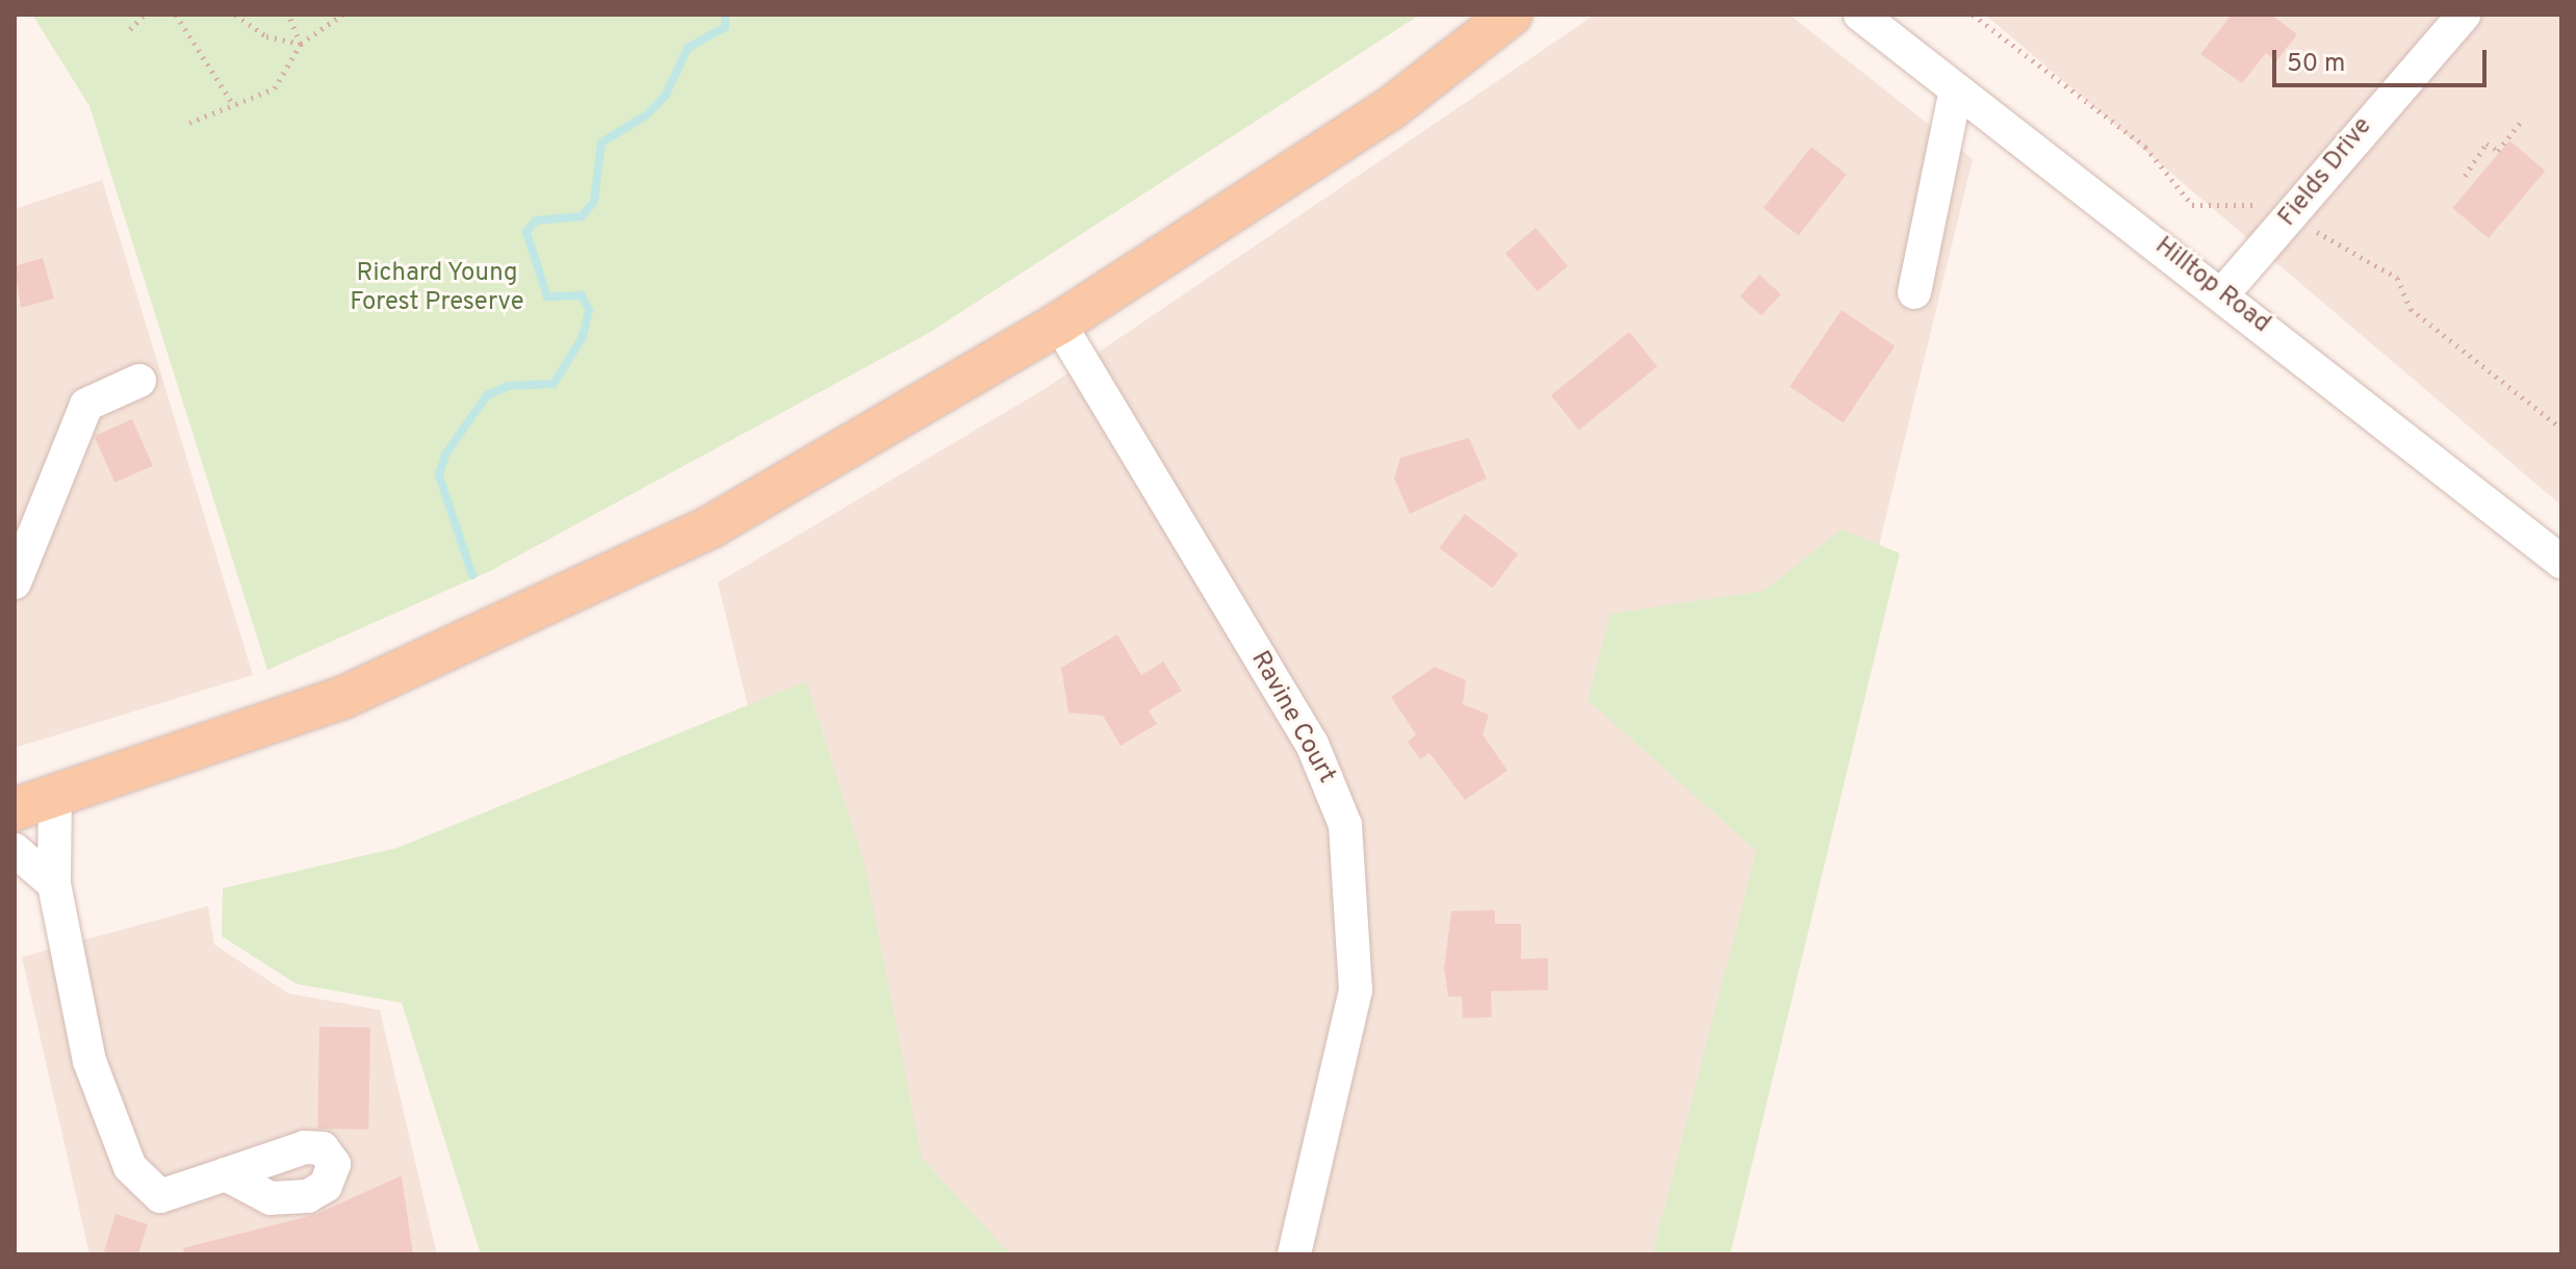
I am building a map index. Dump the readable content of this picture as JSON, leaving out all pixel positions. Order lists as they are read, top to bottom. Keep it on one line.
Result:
{"streets":{"street":["Fields Drive","Hilltop Road","Ravine Court"]},"crossings":[["Fields Drive","Hilltop Road"]],"parks":["Richard Young Forest Preserve"],"scale_bar":"50 m"}
